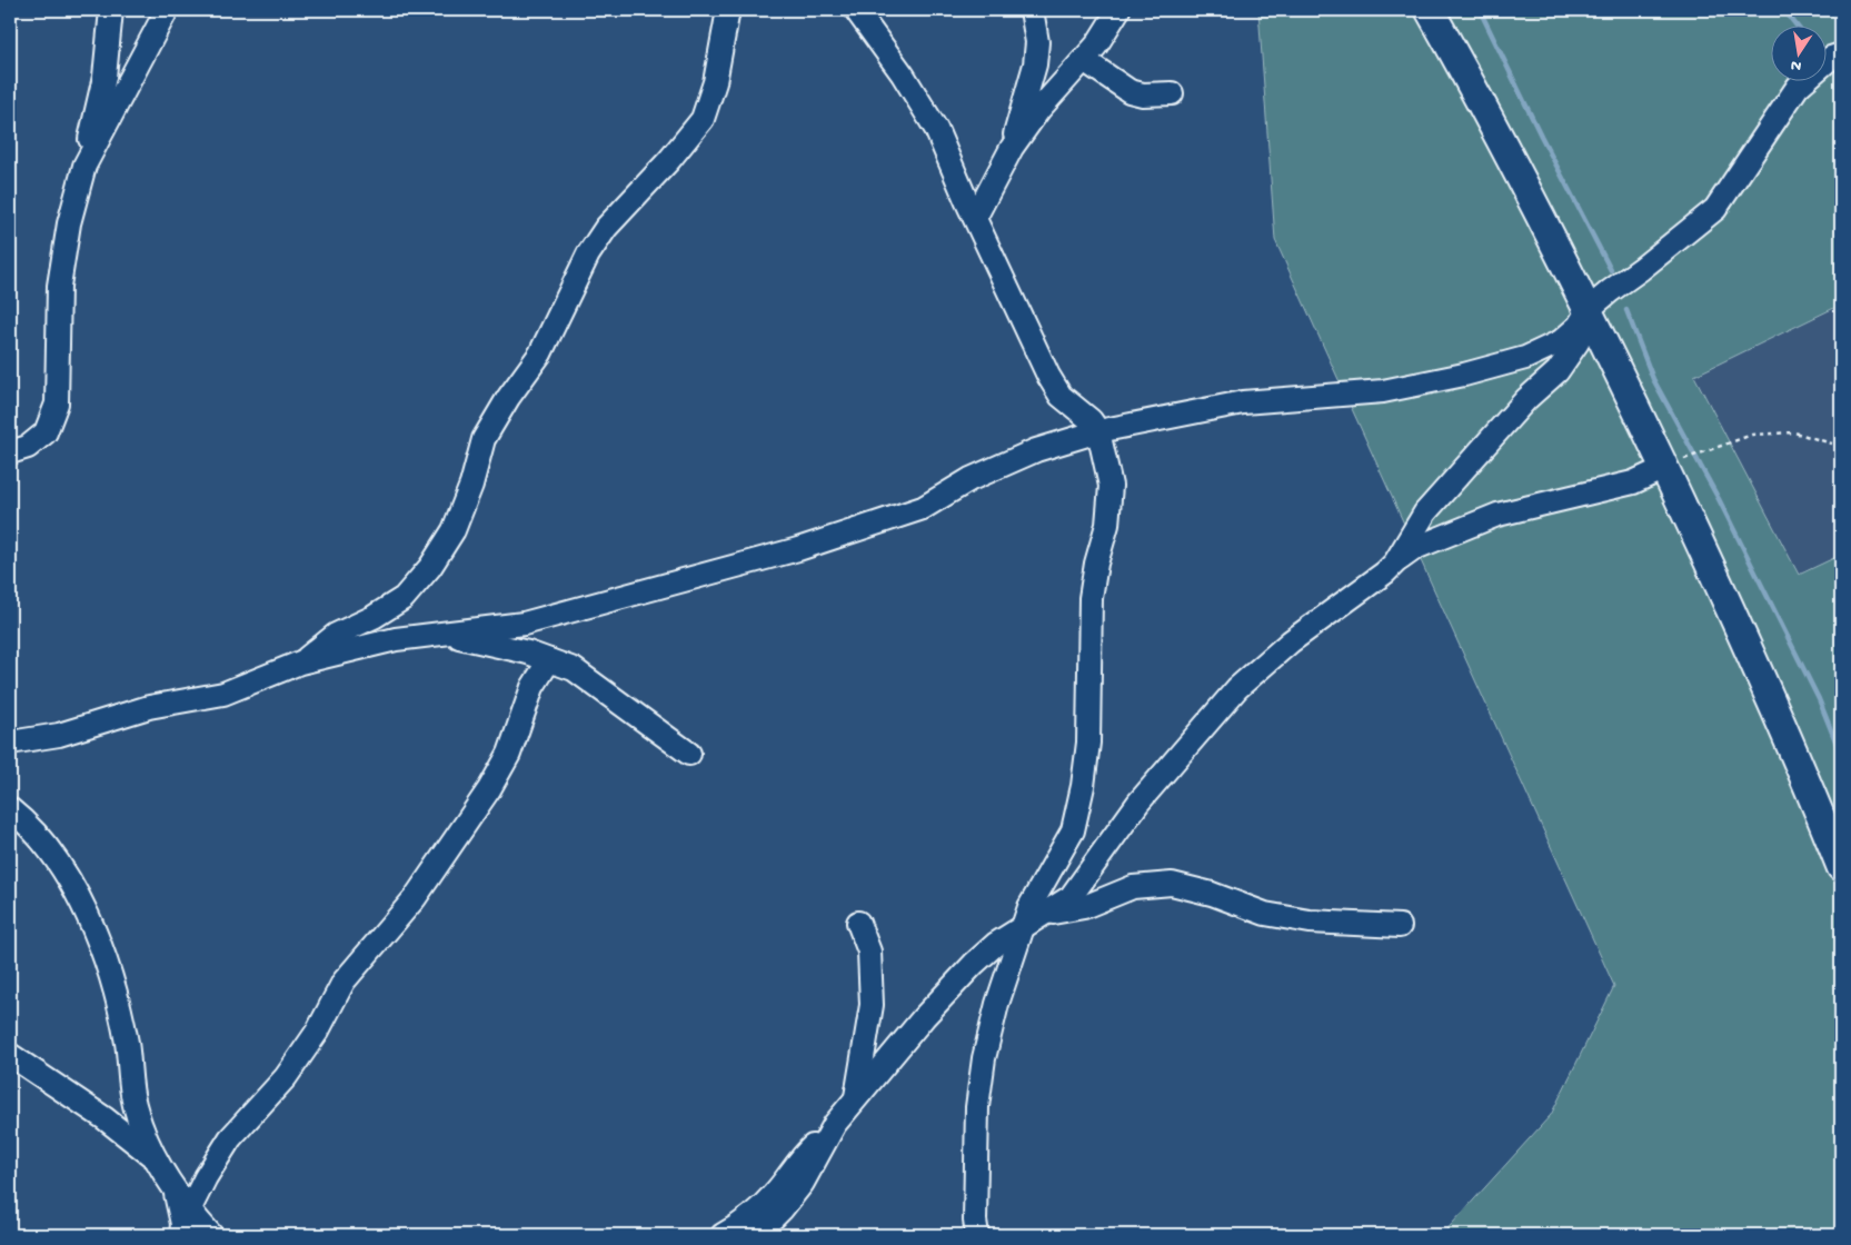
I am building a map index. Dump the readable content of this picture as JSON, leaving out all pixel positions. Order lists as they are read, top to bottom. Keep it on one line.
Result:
{"north":"bottom"}
